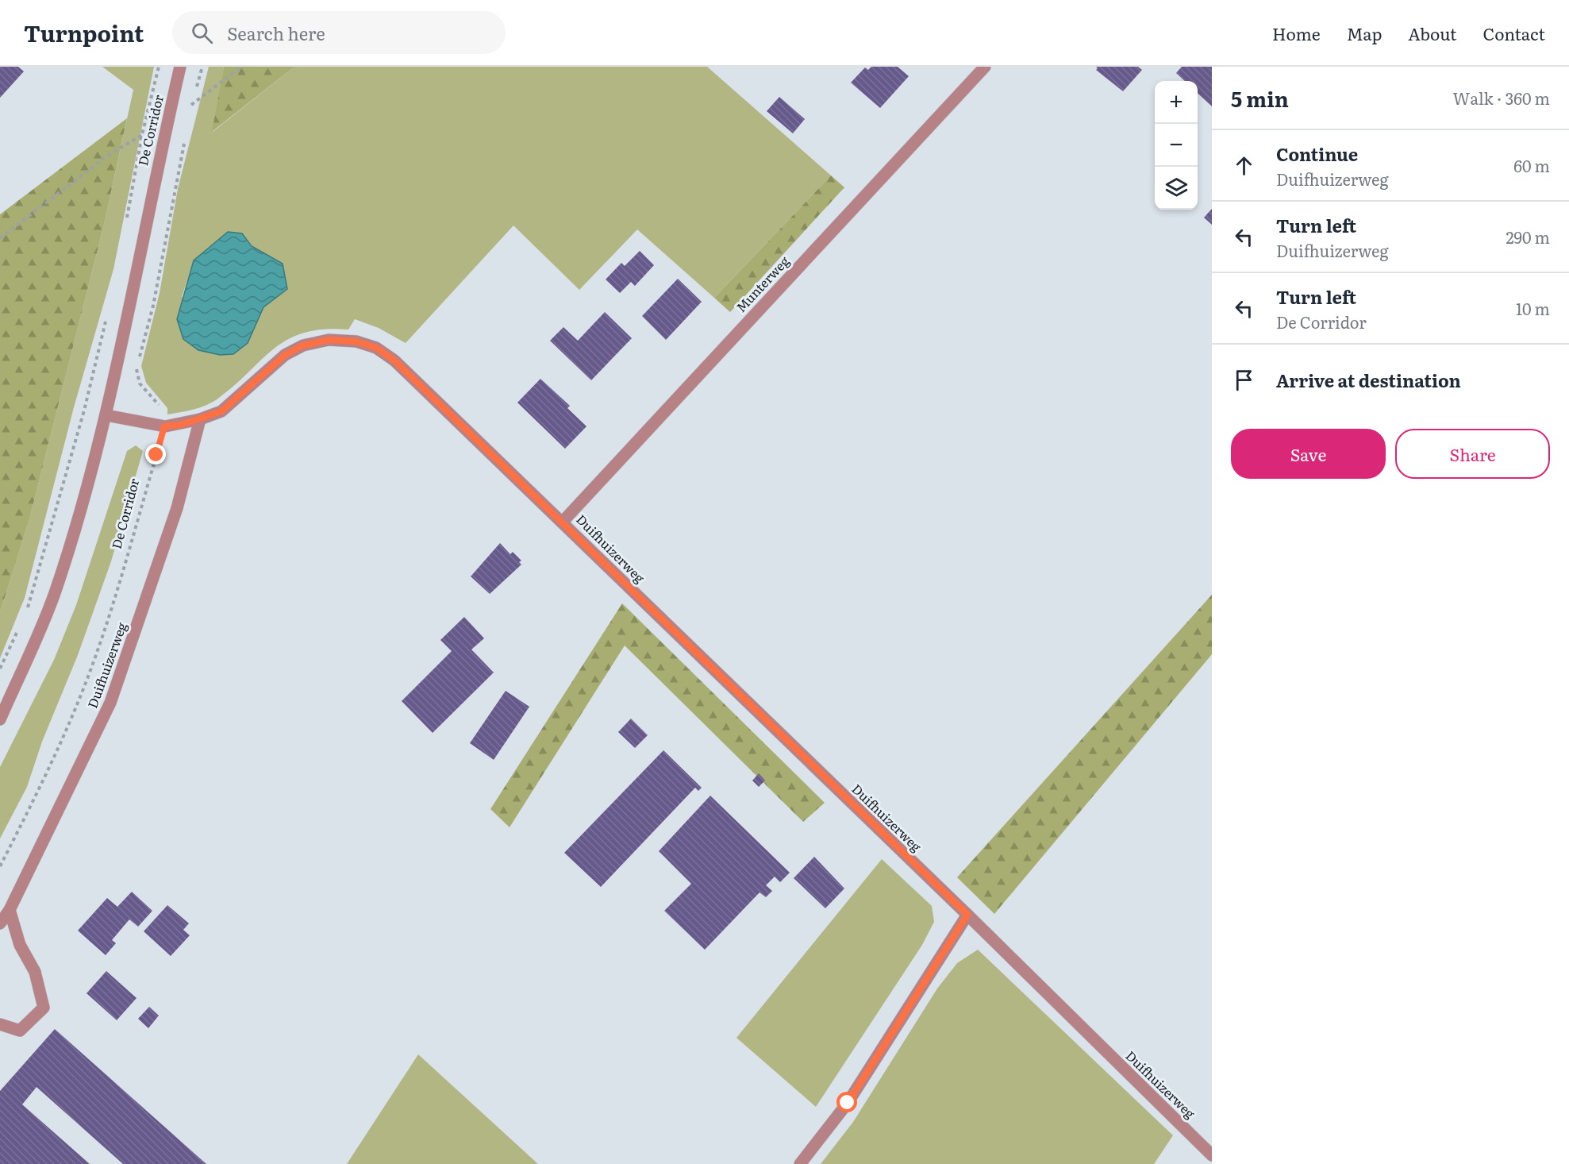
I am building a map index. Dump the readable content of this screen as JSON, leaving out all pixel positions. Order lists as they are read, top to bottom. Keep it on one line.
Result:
{"streets":{"street":["De Corridor","Munterweg","Duifhuizerweg"]},"crossings":[["De Corridor","Duifhuizerweg"],["Munterweg","Duifhuizerweg"]],"page":{"header":"Turnpoint","search":"Search here","nav":["Home","Map","About","Contact"],"heading":["5 min","Walk · 360 m"],"map_buttons":["+","−"],"list":[["Continue","Duifhuizerweg","60 m"],["Turn left","Duifhuizerweg","290 m"],["Turn left","De Corridor","10 m"],"Arrive at destination"],"buttons":["Save","Share"]}}
